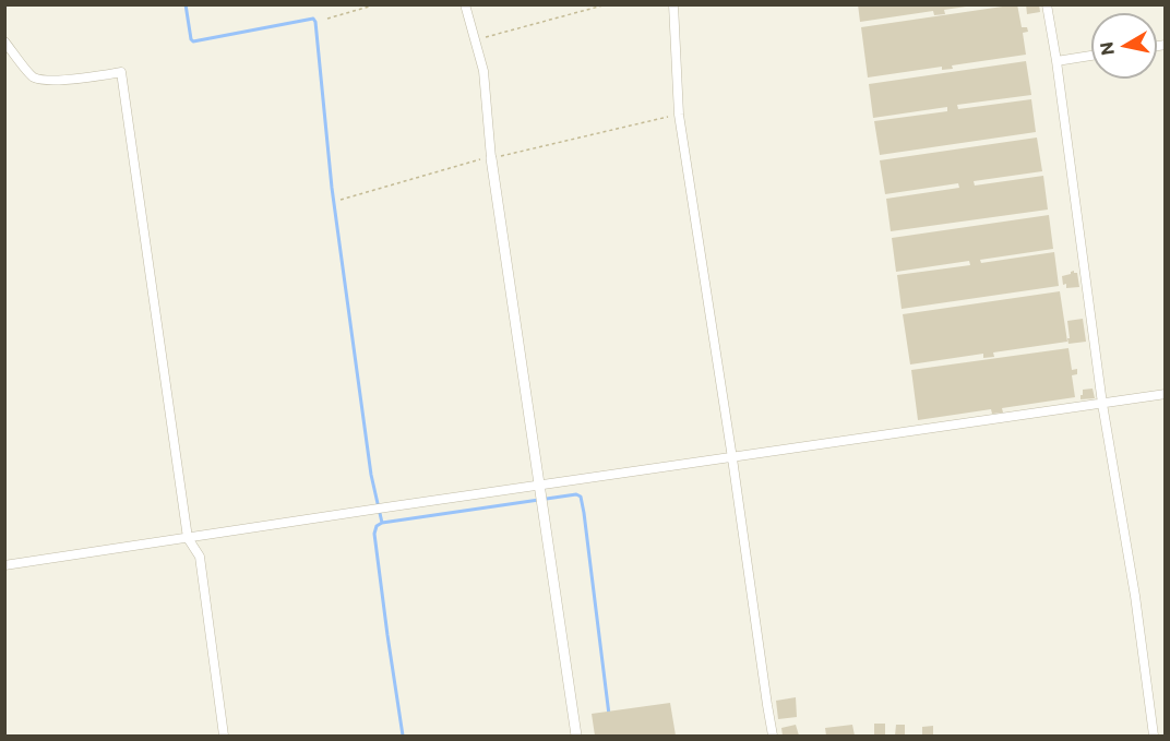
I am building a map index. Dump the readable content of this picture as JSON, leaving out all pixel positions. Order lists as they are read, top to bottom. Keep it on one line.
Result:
{"north":"left"}
